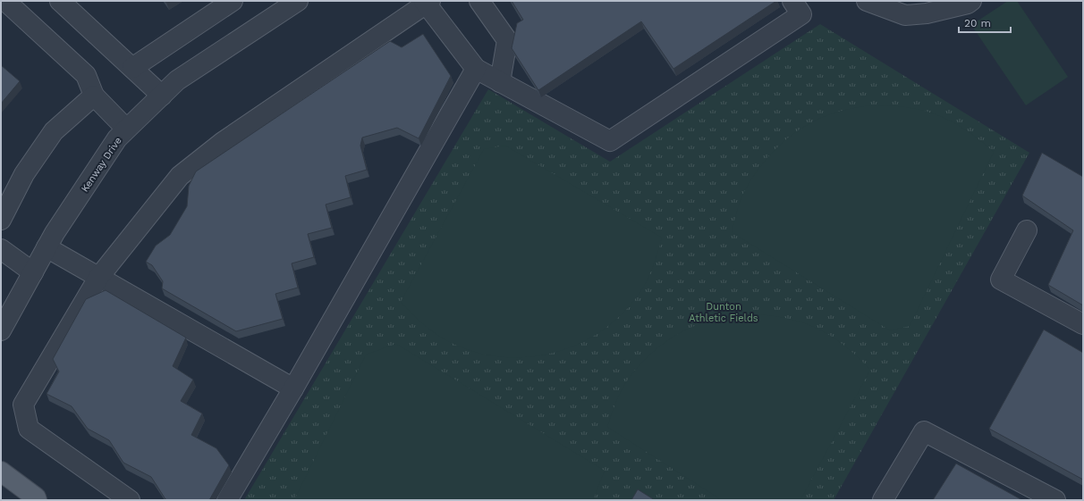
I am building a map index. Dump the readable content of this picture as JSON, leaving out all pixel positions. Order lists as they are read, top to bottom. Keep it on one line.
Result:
{"streets":{"street":["Kenway Drive"]},"parks":["Dunton Athletic Fields"],"scale_bar":"20 m"}
